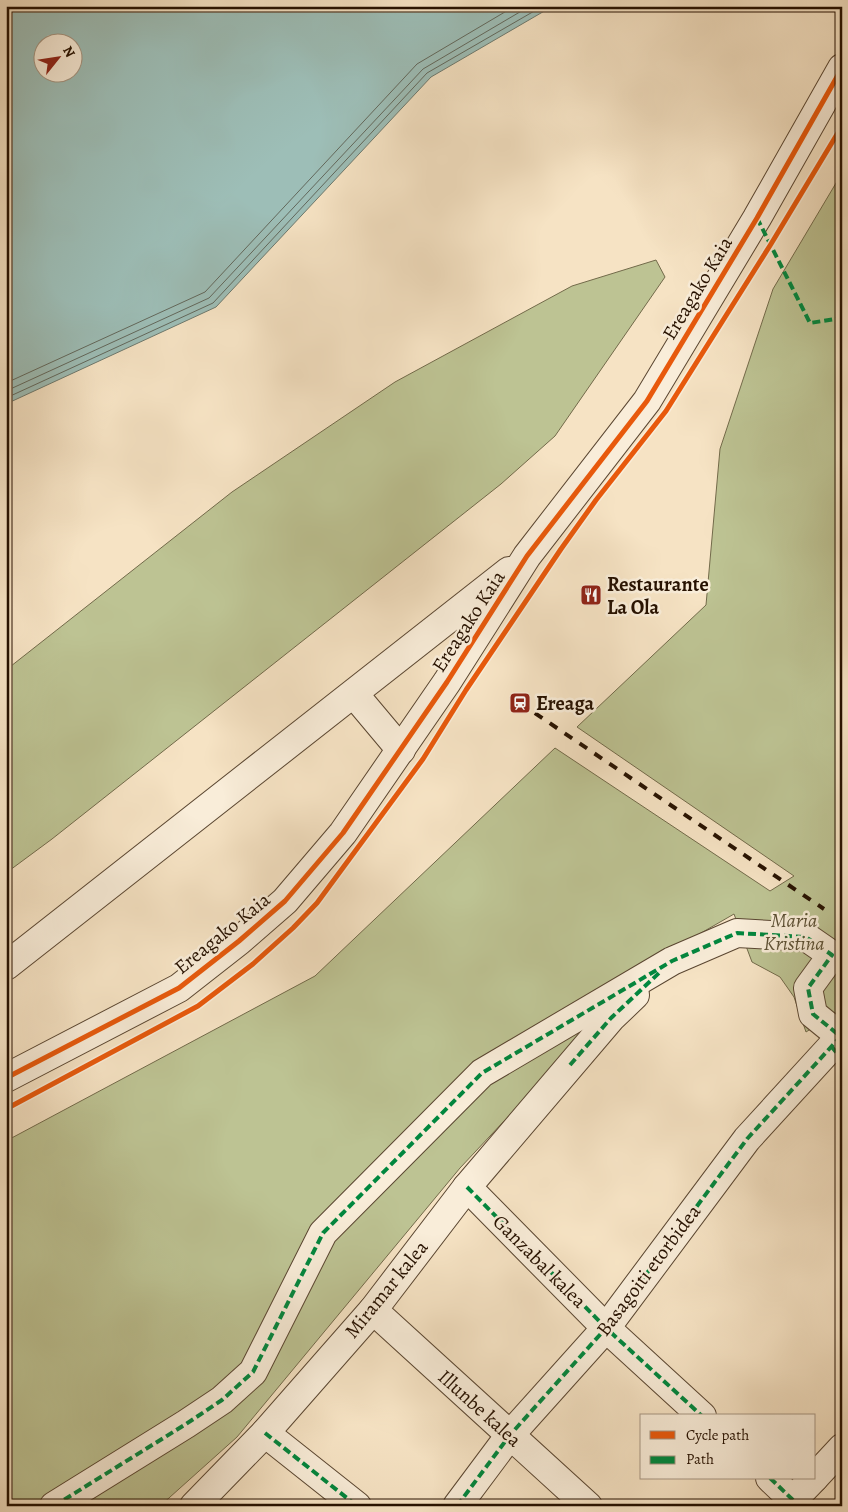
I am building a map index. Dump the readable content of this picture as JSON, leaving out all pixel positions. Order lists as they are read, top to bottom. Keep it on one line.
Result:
{"streets":{"street":["Ereagako Kaia","Ganzabal kalea","Basagoiti etorbidea","Miramar kalea","Illunbe kalea"]},"crossings":[["Ganzabal kalea","Basagoiti etorbidea"],["Ganzabal kalea","Miramar kalea"],["Basagoiti etorbidea","Illunbe kalea"],["Miramar kalea","Illunbe kalea"]],"parks":["Maria Kristina"],"places":{"restaurant":["Restaurante La Ola"],"station":["Ereaga"]},"legend":["Cycle path","Path"],"north":"top right"}
